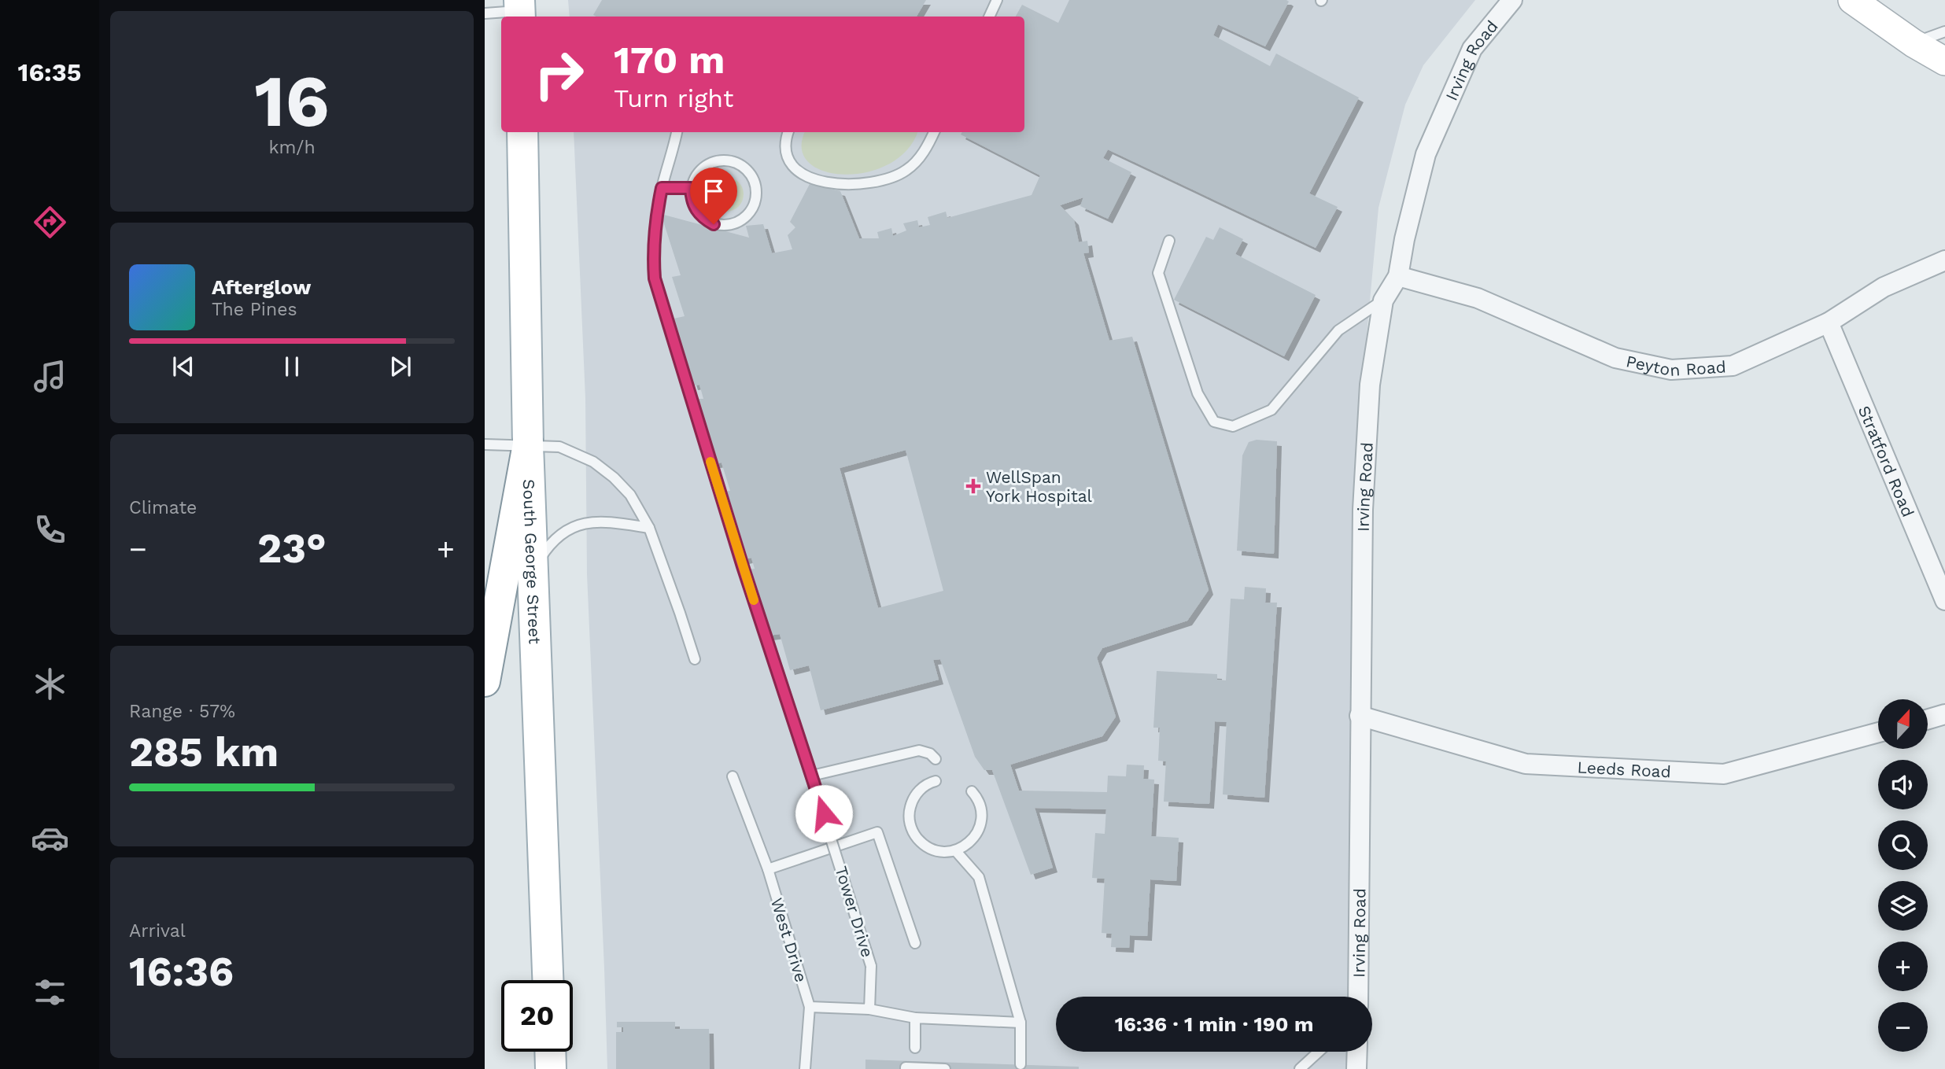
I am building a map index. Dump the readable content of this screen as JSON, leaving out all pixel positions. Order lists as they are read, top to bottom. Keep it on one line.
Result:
{"streets":{"main road":["South George Street"],"street":["Irving Road","Peyton Road","Stratford Road","Leeds Road"],"lane":["Tower Drive","West Drive"]},"crossings":[["Irving Road","Peyton Road"],["Irving Road","Leeds Road"],["Peyton Road","Stratford Road"]],"places":{"health":["WellSpan York Hospital"]},"north":"top","page":{"tabs":"16:35","tile":[["16","km/h"],"Climate",["Range · 57%","285 km"],["Arrival","16:36"]],"turn":["170 m","Turn right"],"song":["Afterglow","The Pines"],"heat":["−","23°","+"],"map_buttons":["+","−"],"limit":"20","trip":"16:36 · 1 min · 190 m"}}
